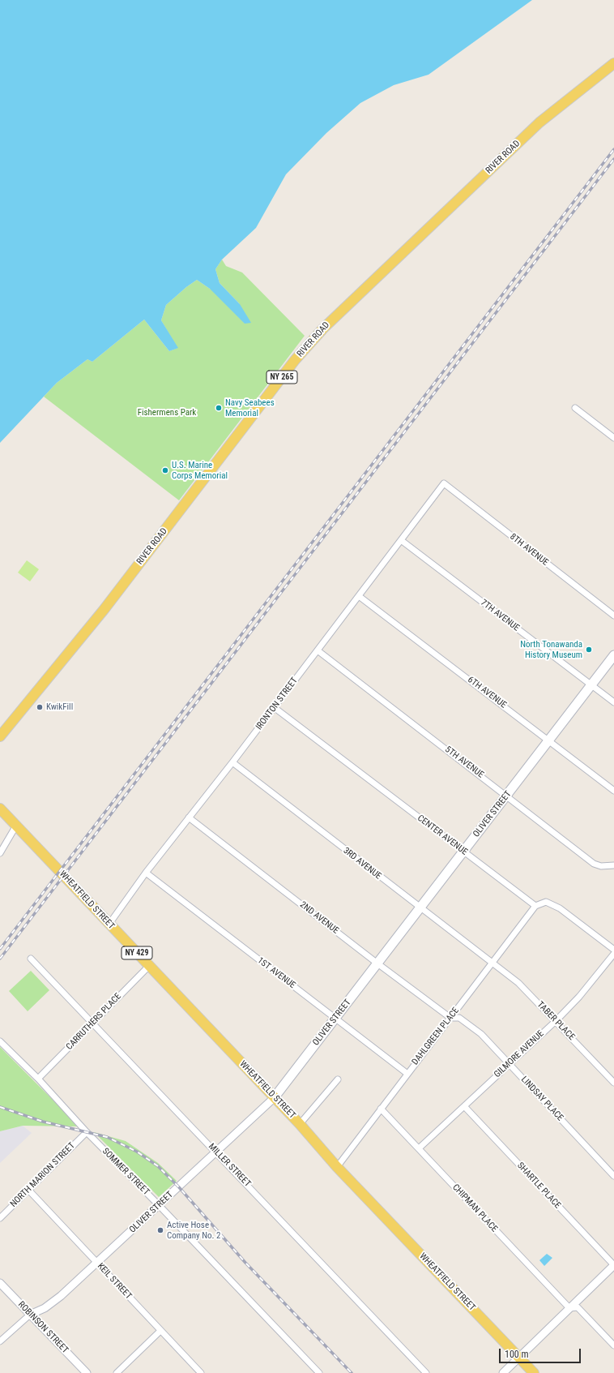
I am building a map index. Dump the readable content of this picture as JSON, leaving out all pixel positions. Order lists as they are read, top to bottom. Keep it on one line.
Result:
{"streets":{"main road":["RIVER ROAD","NY 265","OLIVER STREET","WHEATFIELD STREET","NY 429"],"street":["8TH AVENUE","7TH AVENUE","6TH AVENUE","IRONTON STREET","5TH AVENUE","CENTER AVENUE","3RD AVENUE","2ND AVENUE","1ST AVENUE","TABER PLACE","CARRUTHERS PLACE","DAHLGREEN PLACE","GILMORE AVENUE","LINDSAY PLACE","MILLER STREET","SOMMER STREET","NORTH MARION STREET","SHARTLE PLACE","CHIPMAN PLACE","KEIL STREET","ROBINSON STREET"]},"crossings":[["8TH AVENUE","IRONTON STREET"],["7TH AVENUE","IRONTON STREET"],["7TH AVENUE","OLIVER STREET"],["6TH AVENUE","IRONTON STREET"],["6TH AVENUE","OLIVER STREET"],["IRONTON STREET","5TH AVENUE"],["IRONTON STREET","CENTER AVENUE"],["IRONTON STREET","3RD AVENUE"],["IRONTON STREET","WHEATFIELD STREET"],["IRONTON STREET","2ND AVENUE"],["IRONTON STREET","1ST AVENUE"],["5TH AVENUE","OLIVER STREET"],["OLIVER STREET","CENTER AVENUE"],["OLIVER STREET","3RD AVENUE"],["OLIVER STREET","WHEATFIELD STREET"],["OLIVER STREET","2ND AVENUE"],["OLIVER STREET","1ST AVENUE"],["OLIVER STREET","MILLER STREET"],["OLIVER STREET","SOMMER STREET"],["OLIVER STREET","KEIL STREET"],["OLIVER STREET","ROBINSON STREET"],["CENTER AVENUE","DAHLGREEN PLACE"],["3RD AVENUE","TABER PLACE"],["3RD AVENUE","DAHLGREEN PLACE"],["WHEATFIELD STREET","CARRUTHERS PLACE"],["WHEATFIELD STREET","DAHLGREEN PLACE"],["2ND AVENUE","DAHLGREEN PLACE"],["2ND AVENUE","LINDSAY PLACE"],["1ST AVENUE","DAHLGREEN PLACE"],["TABER PLACE","DAHLGREEN PLACE"],["TABER PLACE","GILMORE AVENUE"],["CARRUTHERS PLACE","MILLER STREET"],["CARRUTHERS PLACE","SOMMER STREET"],["DAHLGREEN PLACE","LINDSAY PLACE"],["DAHLGREEN PLACE","CHIPMAN PLACE"],["GILMORE AVENUE","LINDSAY PLACE"],["GILMORE AVENUE","SHARTLE PLACE"],["GILMORE AVENUE","CHIPMAN PLACE"],["SOMMER STREET","NORTH MARION STREET"],["NORTH MARION STREET","KEIL STREET"]],"parks":["Fishermens Park"],"places":["Navy Seabees Memorial","U.S. Marine Corps Memorial","North Tonawanda History Museum","KwikFill","Active Hose Company No. 2"],"scale_bar":"100 m"}
